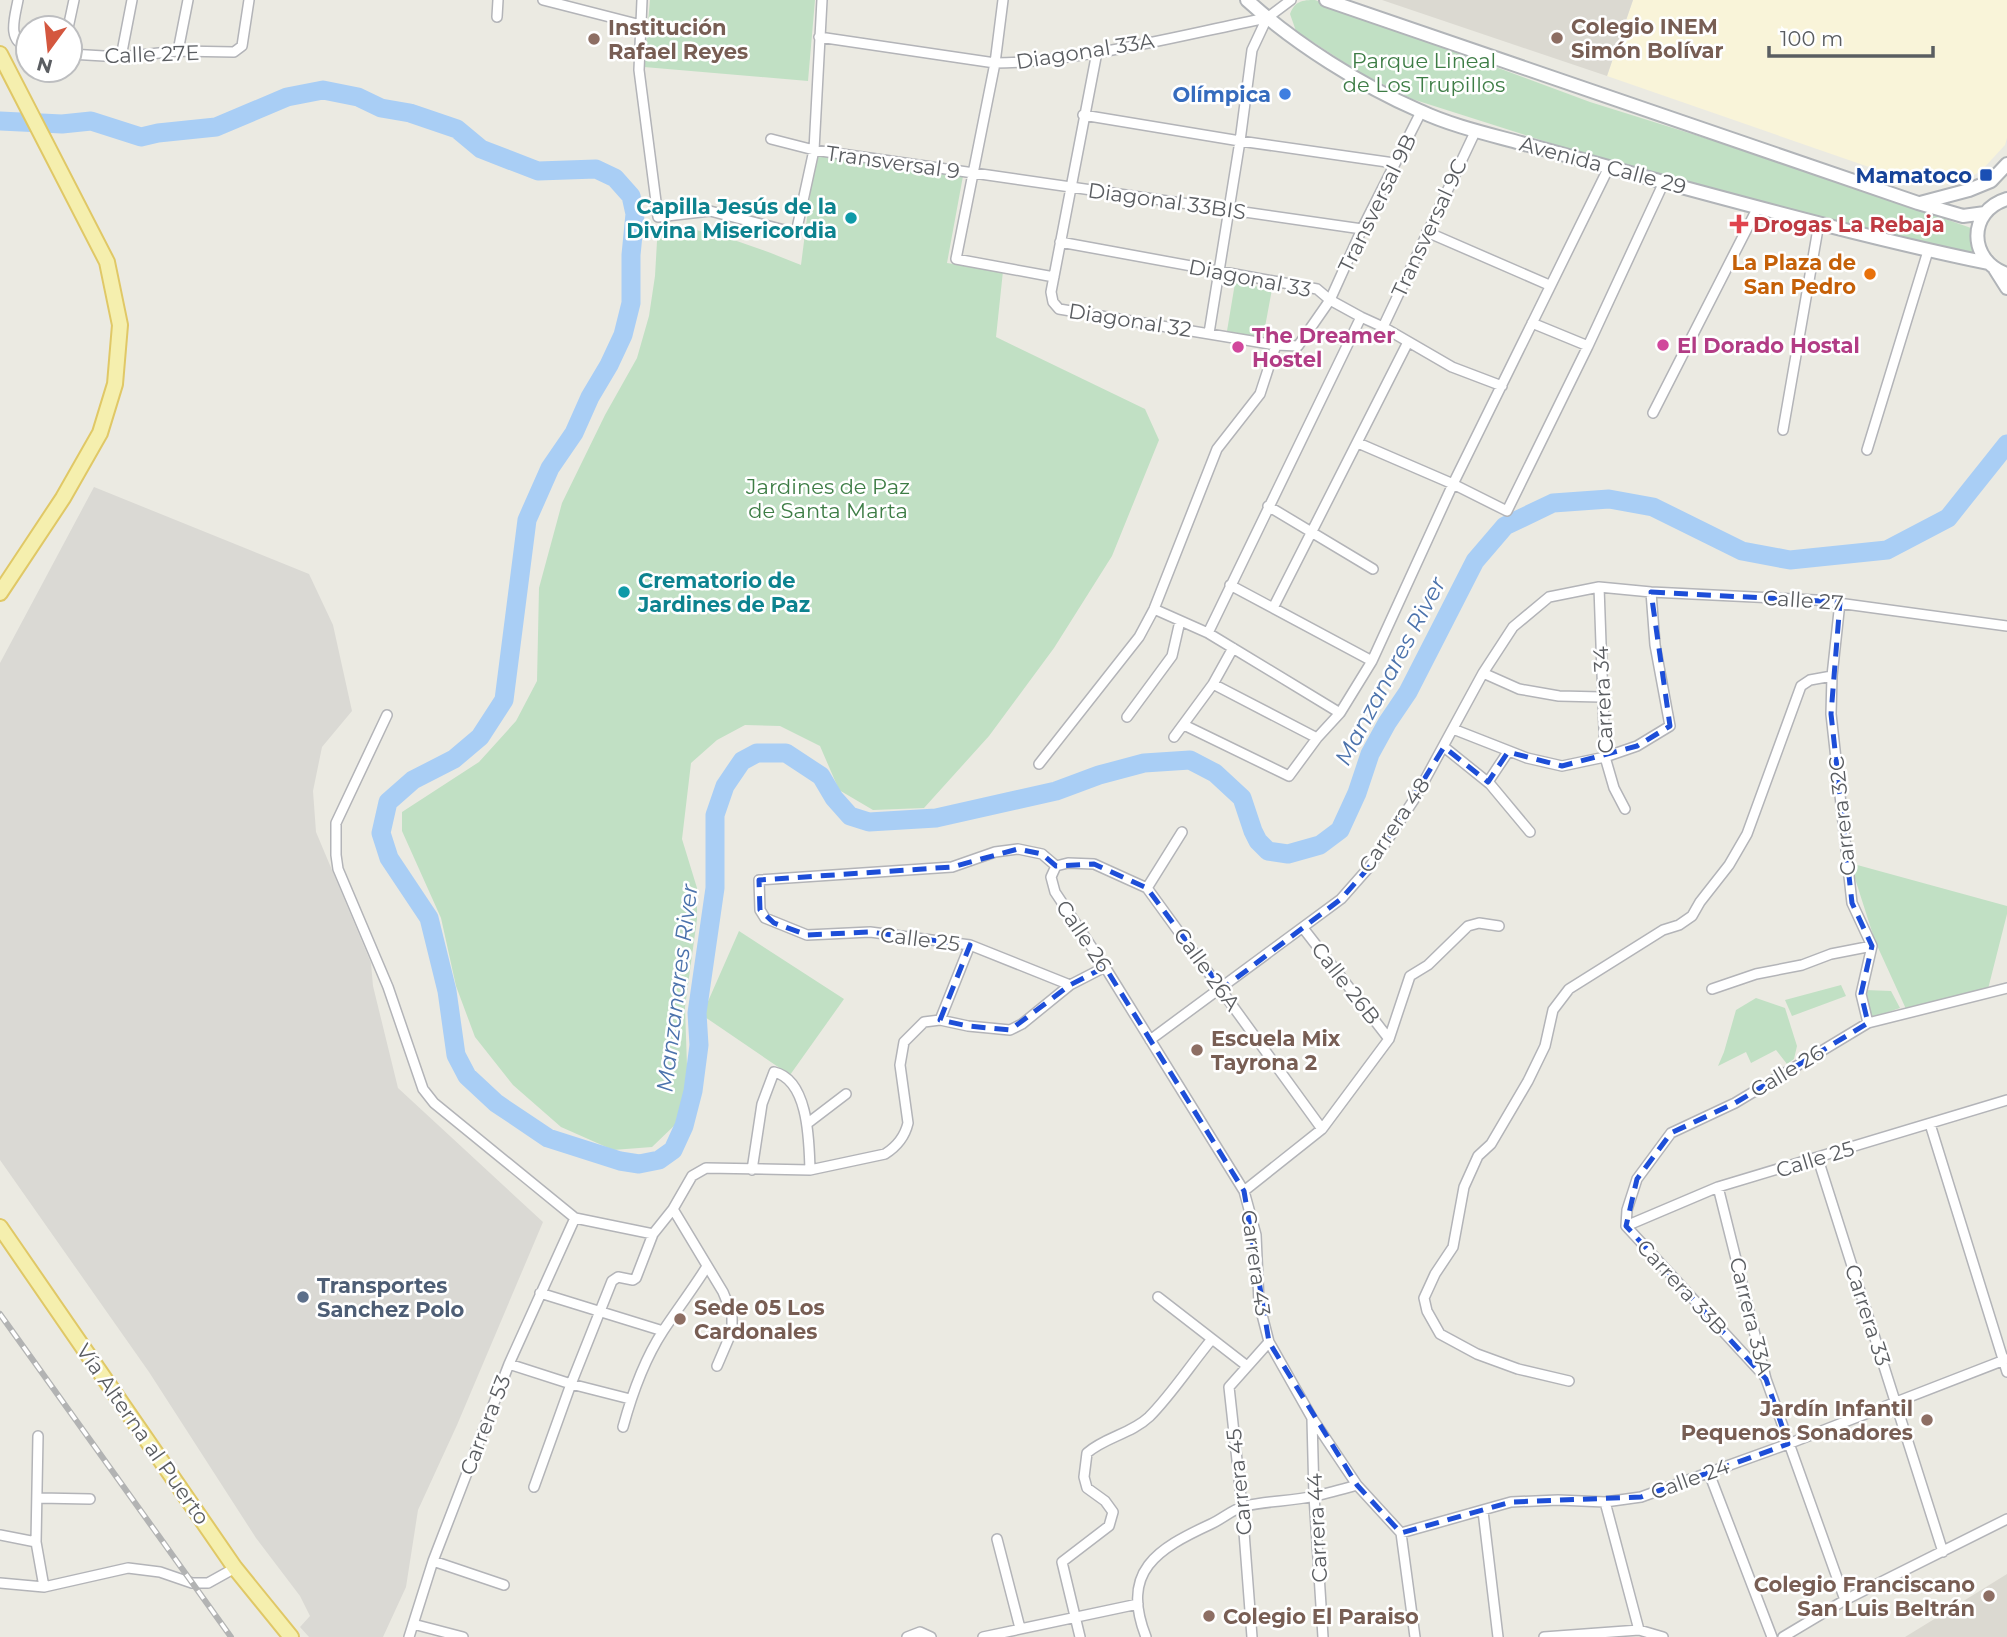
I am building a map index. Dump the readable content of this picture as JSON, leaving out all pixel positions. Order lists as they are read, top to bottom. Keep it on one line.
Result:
{"streets":{"main road":["Avenida Calle 29","Vía Alterna al Puerto"],"street":["Diagonal 33A","Calle 27E","Transversal 9","Diagonal 33BIS","Transversal 9B","Transversal 9C","Diagonal 33","Diagonal 32","Calle 27","Carrera 34","Carrera 32C","Carrera 48","Calle 26","Calle 25","Calle 26A","Calle 26B","Carrera 43","Carrera 33B","Carrera 33","Carrera 33A","Carrera 53","Calle 24","Carrera 45","Carrera 44"]},"crossings":[["Diagonal 33A","Transversal 9"],["Diagonal 33A","Avenida Calle 29"],["Transversal 9","Diagonal 33BIS"],["Transversal 9","Diagonal 32"],["Avenida Calle 29","Transversal 9B"],["Avenida Calle 29","Transversal 9C"],["Diagonal 33BIS","Transversal 9B"],["Transversal 9B","Diagonal 33"],["Transversal 9B","Diagonal 32"],["Transversal 9C","Diagonal 33"],["Calle 27","Carrera 34"],["Calle 27","Carrera 32C"],["Calle 27","Carrera 48"],["Carrera 34","Carrera 48"],["Carrera 48","Calle 26"],["Carrera 48","Calle 26A"],["Carrera 48","Calle 26B"],["Calle 26","Calle 25"],["Calle 26","Calle 26A"],["Calle 26","Carrera 43"],["Calle 26","Carrera 33B"],["Calle 25","Calle 26A"],["Calle 25","Carrera 33B"],["Calle 25","Carrera 33"],["Calle 25","Carrera 33A"],["Calle 26A","Carrera 43"],["Calle 26B","Carrera 43"],["Carrera 43","Calle 24"],["Carrera 43","Carrera 45"],["Carrera 43","Carrera 44"],["Carrera 33B","Carrera 33A"],["Carrera 33","Calle 24"],["Carrera 33A","Calle 24"]],"water":["Manzanares River"],"parks":["Parque Lineal de Los Trupillos","Jardines de Paz de Santa Marta"],"places":{"other":["Colegio INEM Simón Bolívar","Institución Rafael Reyes","Olímpica","Capilla Jesús de la Divina Misericordia","La Plaza de San Pedro","El Dorado Hostal","The Dreamer Hostel","Crematorio de Jardines de Paz","Escuela Mix Tayrona 2","Transportes Sanchez Polo","Sede 05 Los Cardonales","Jardín Infantil Pequenos Sonadores","Colegio Franciscano San Luis Beltrán","Colegio El Paraiso"],"transit":["Mamatoco"],"health":["Drogas La Rebaja"]},"scale_bar":"100 m","north":"bottom"}
